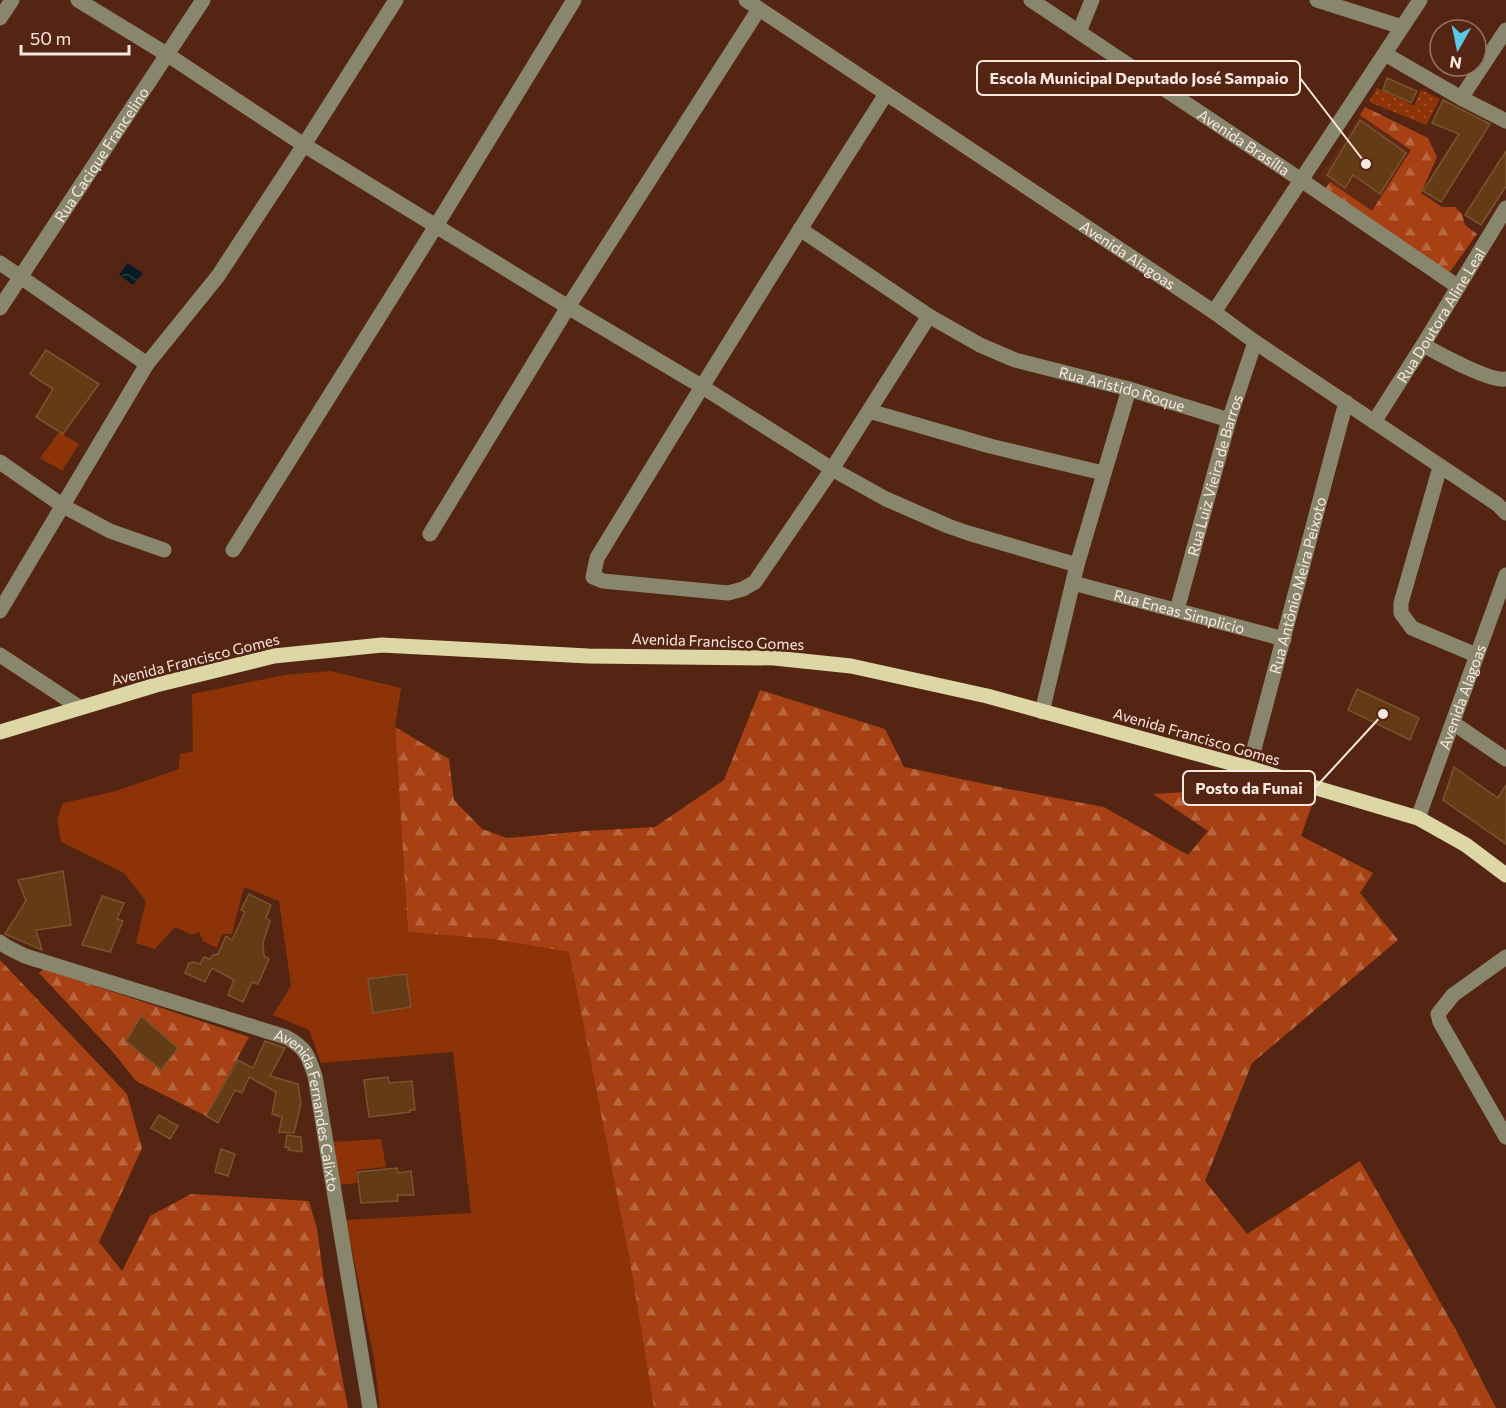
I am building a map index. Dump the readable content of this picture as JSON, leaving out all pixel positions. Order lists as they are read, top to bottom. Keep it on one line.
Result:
{"streets":{"main road":["Avenida Francisco Gomes"],"street":["Avenida Brasília","Rua Cacique Francelino","Avenida Alagoas","Rua Doutora Aline Leal","Rua Aristido Roque","Rua Luiz Vieira de Barros","Rua Antônio Meira Peixoto","Rua Eneas Simplicio","Avenida Fernandes Calixto"]},"crossings":[["Avenida Brasília","Rua Doutora Aline Leal"],["Avenida Alagoas","Rua Doutora Aline Leal"],["Avenida Alagoas","Rua Luiz Vieira de Barros"],["Avenida Alagoas","Rua Antônio Meira Peixoto"],["Avenida Alagoas","Avenida Francisco Gomes"],["Rua Aristido Roque","Rua Luiz Vieira de Barros"],["Rua Luiz Vieira de Barros","Rua Eneas Simplicio"],["Rua Antônio Meira Peixoto","Rua Eneas Simplicio"],["Rua Antônio Meira Peixoto","Avenida Francisco Gomes"]],"places":["Escola Municipal Deputado José Sampaio","Posto da Funai"],"scale_bar":"50 m","north":"bottom"}
